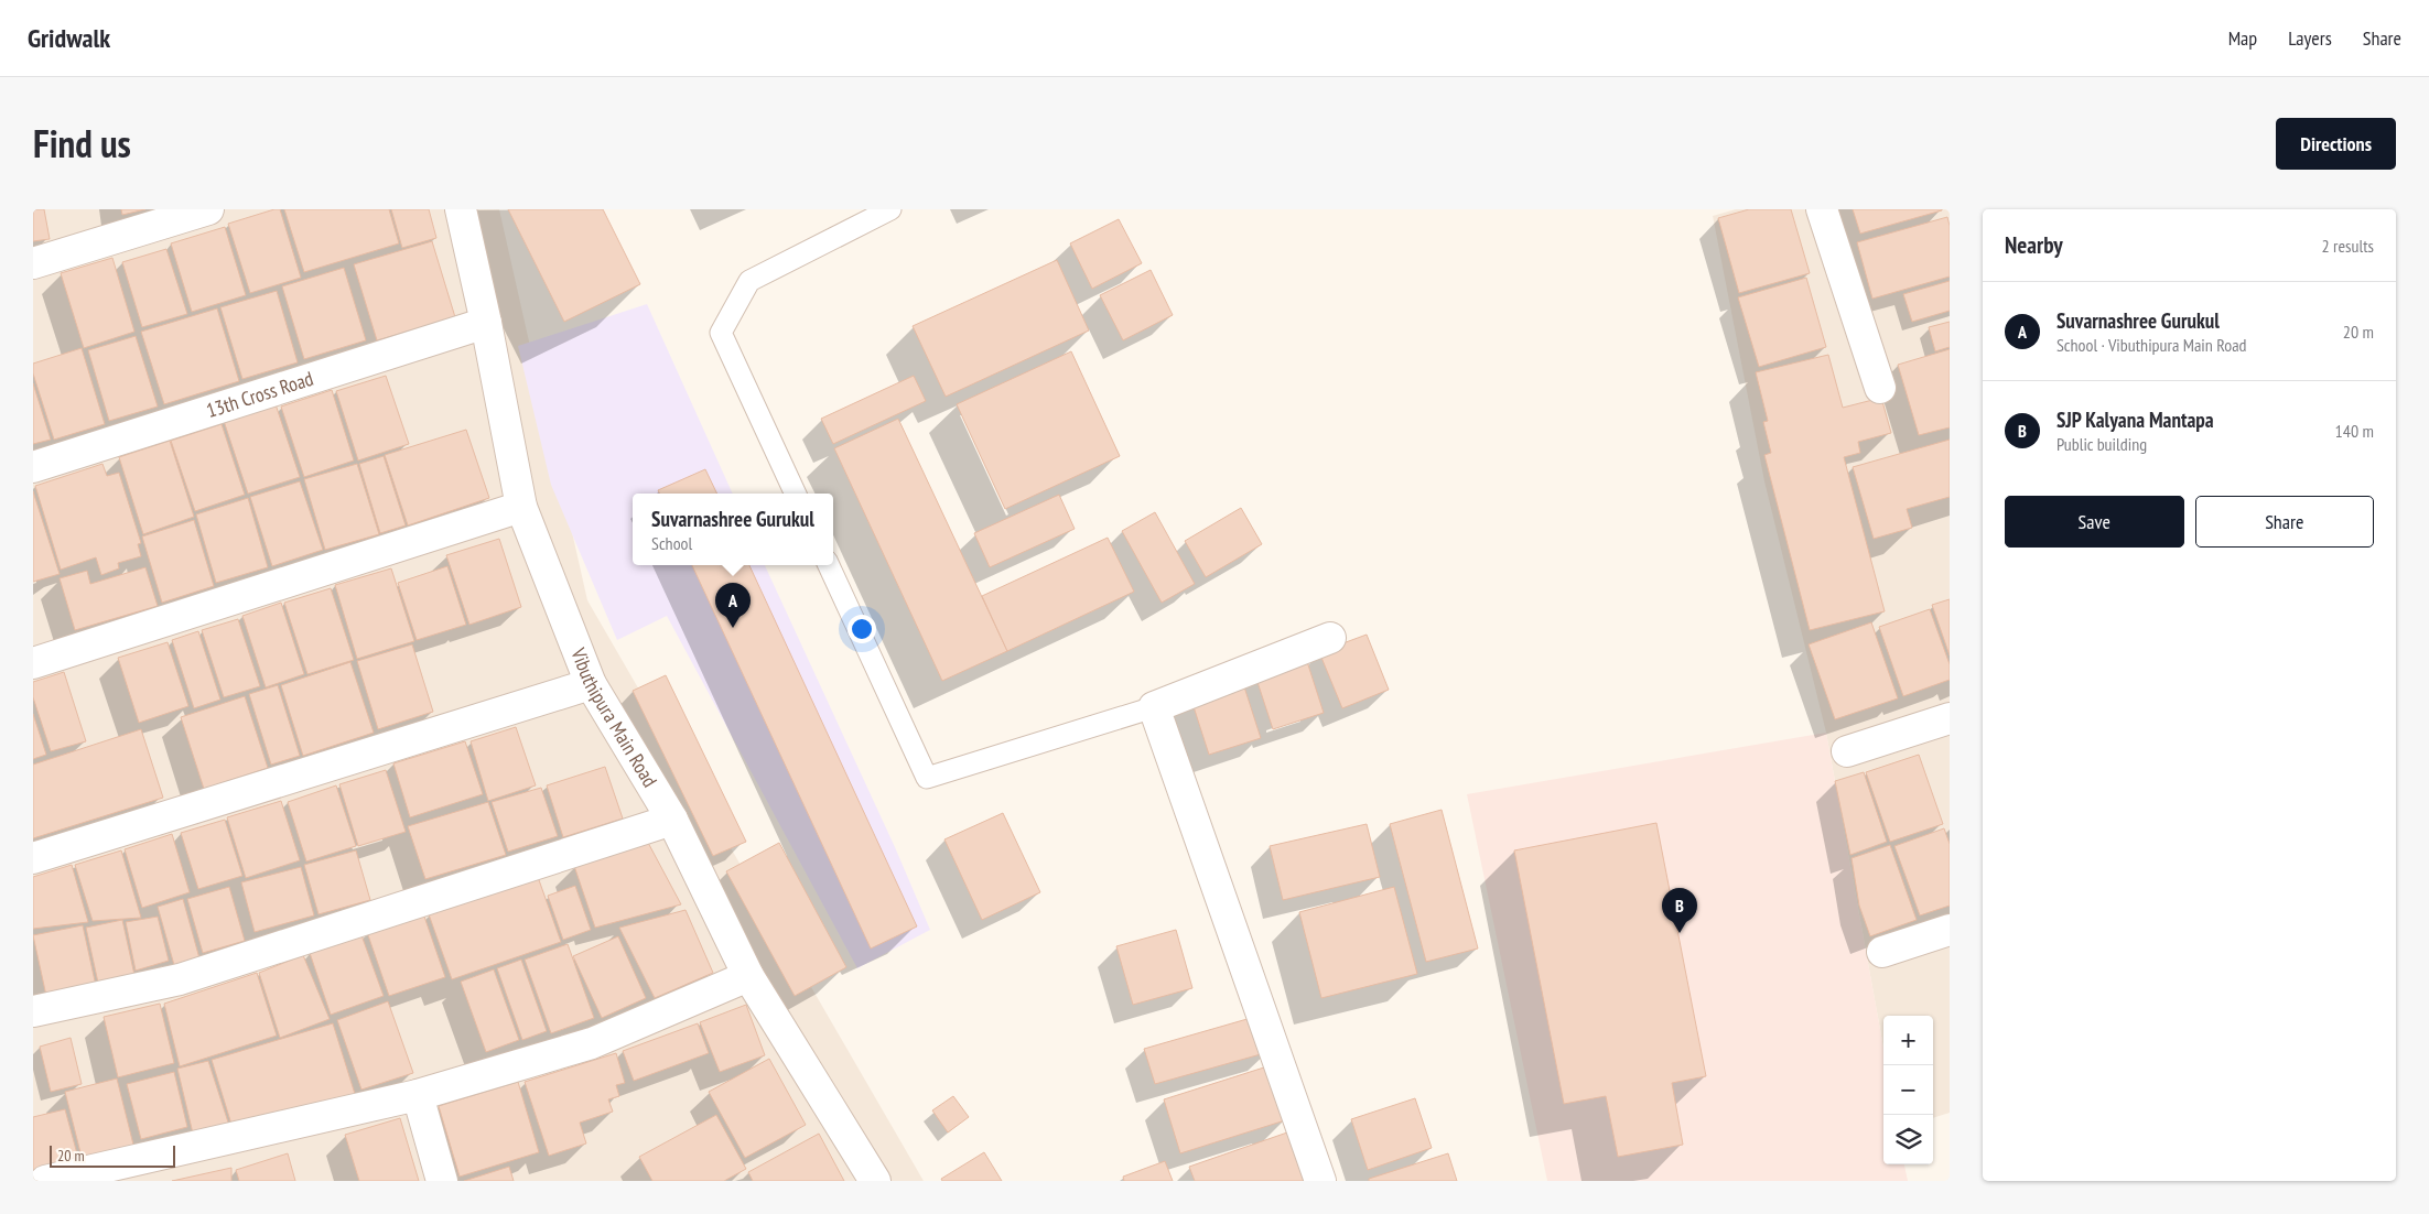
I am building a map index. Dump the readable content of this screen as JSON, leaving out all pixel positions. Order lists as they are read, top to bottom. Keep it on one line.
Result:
{"streets":{"street":["13th Cross Road","Vibuthipura Main Road"]},"crossings":[["13th Cross Road","Vibuthipura Main Road"]],"scale_bar":"20 m","page":{"header":"Gridwalk","nav":["Map","Layers","Share"],"title":"Find us","buttons":["Directions",["Save","Share"]],"heading":["Nearby","2 results"],"list":[{"mark":"A","name":"Suvarnashree Gurukul","note":"School · Vibuthipura Main Road","value":"20 m"},{"mark":"B","name":"SJP Kalyana Mantapa","note":"Public building","value":"140 m"}],"popup":["Suvarnashree Gurukul","School"],"pins":["A","B"],"map_buttons":["+","−"],"scale":"20 m"}}
